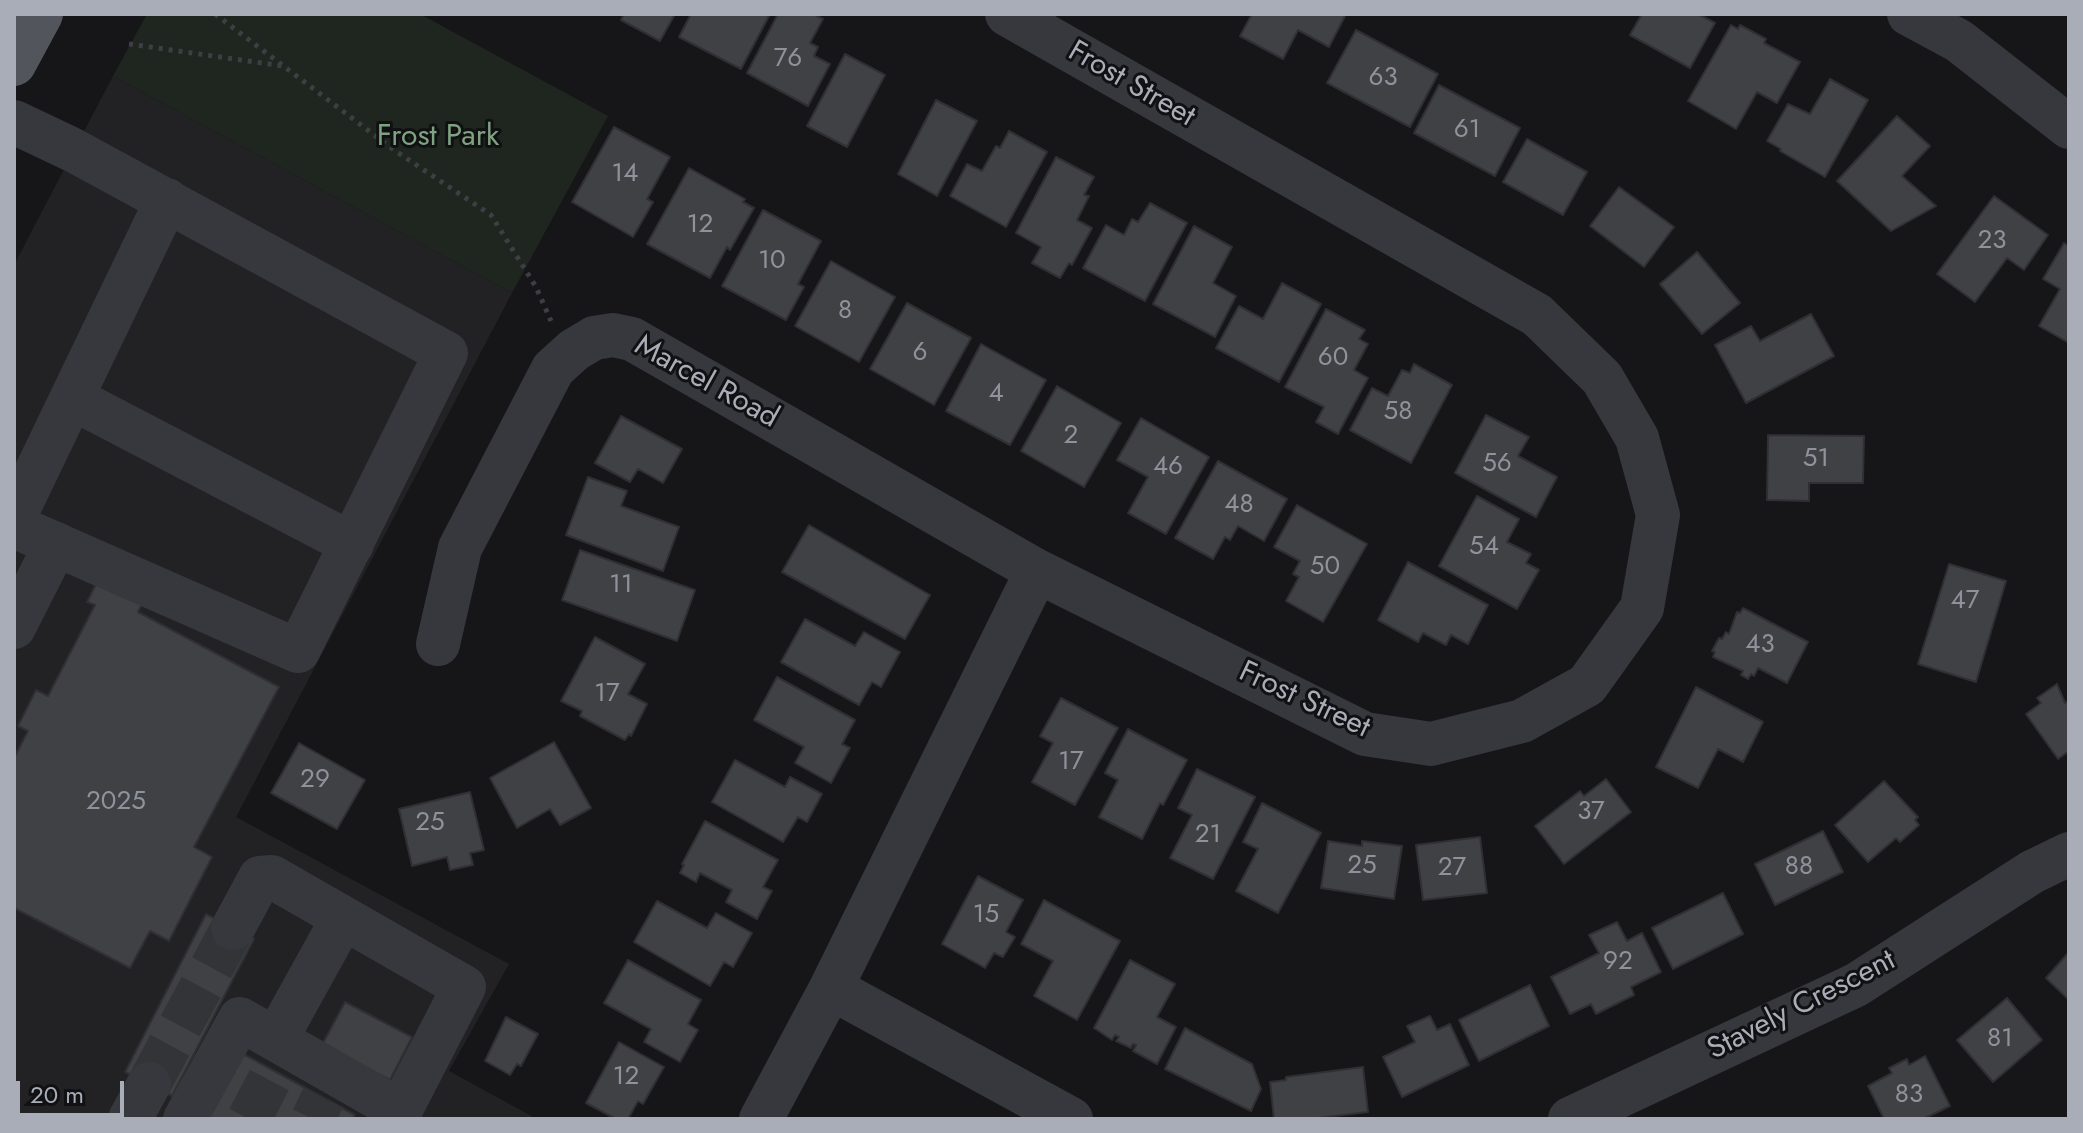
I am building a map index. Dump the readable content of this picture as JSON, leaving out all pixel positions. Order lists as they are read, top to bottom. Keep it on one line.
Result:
{"streets":{"street":["Frost Street","Marcel Road","Stavely Crescent"]},"crossings":[["Frost Street","Marcel Road"]],"parks":["Frost Park"],"house_numbers":["76","63","61","14","12","23","10","8","6","60","4","58","2","51","56","46","48","54","50","11","47","43","17","17","29","2025","37","25","21","25","88","27","15","92","81","12","83"],"scale_bar":"20 m"}
